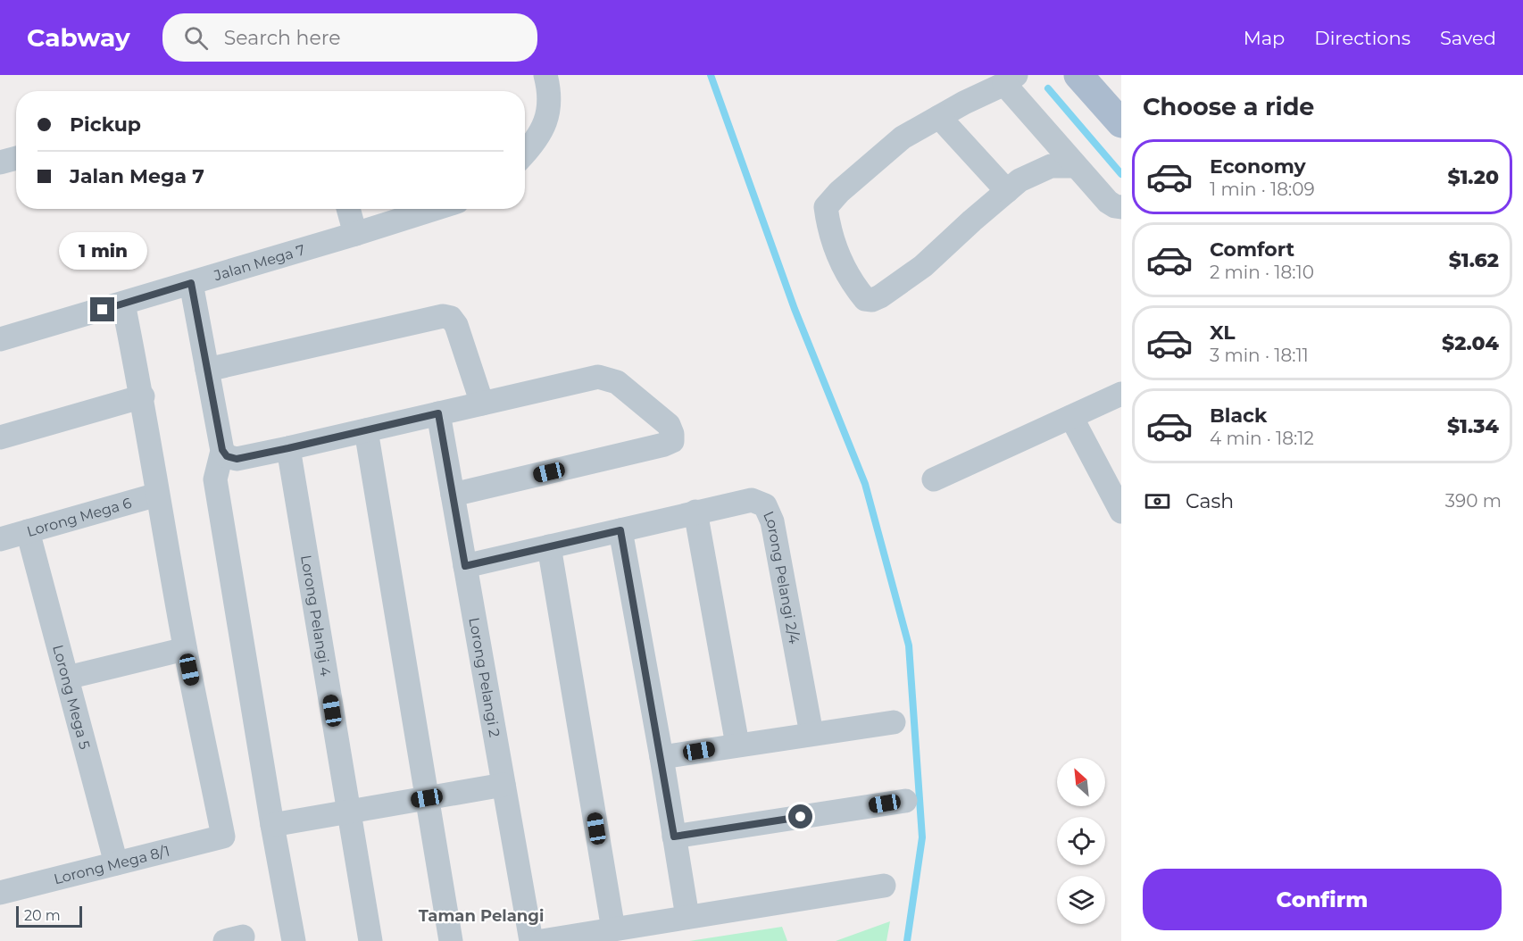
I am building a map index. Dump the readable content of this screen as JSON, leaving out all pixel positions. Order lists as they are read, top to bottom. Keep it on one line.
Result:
{"streets":{"street":["Jalan Mega 7","Lorong Mega 6","Lorong Pelangi 2/4","Lorong Pelangi 4","Lorong Pelangi 2","Lorong Mega 5","Lorong Mega 8/1"]},"crossings":[["Lorong Mega 6","Lorong Mega 5"],["Lorong Pelangi 2/4","Lorong Pelangi 2"],["Lorong Mega 5","Lorong Mega 8/1"]],"districts":["Taman Pelangi"],"scale_bar":"20 m","north":"top left","page":{"header":"Cabway","search":"Search here","nav":["Map","Directions","Saved"],"heading":"Choose a ride","banner":["Pickup","Jalan Mega 7"],"list":[{"name":"Economy","note":"1 min · 18:09","value":"$1.20"},{"name":"Comfort","note":"2 min · 18:10","value":"$1.62"},{"name":"XL","note":"3 min · 18:11","value":"$2.04"},{"name":"Black","note":"4 min · 18:12","value":"$1.34"}],"bubble":"1 min","pay":["Cash","390 m"],"buttons":"Confirm","scale":"20 m"}}
